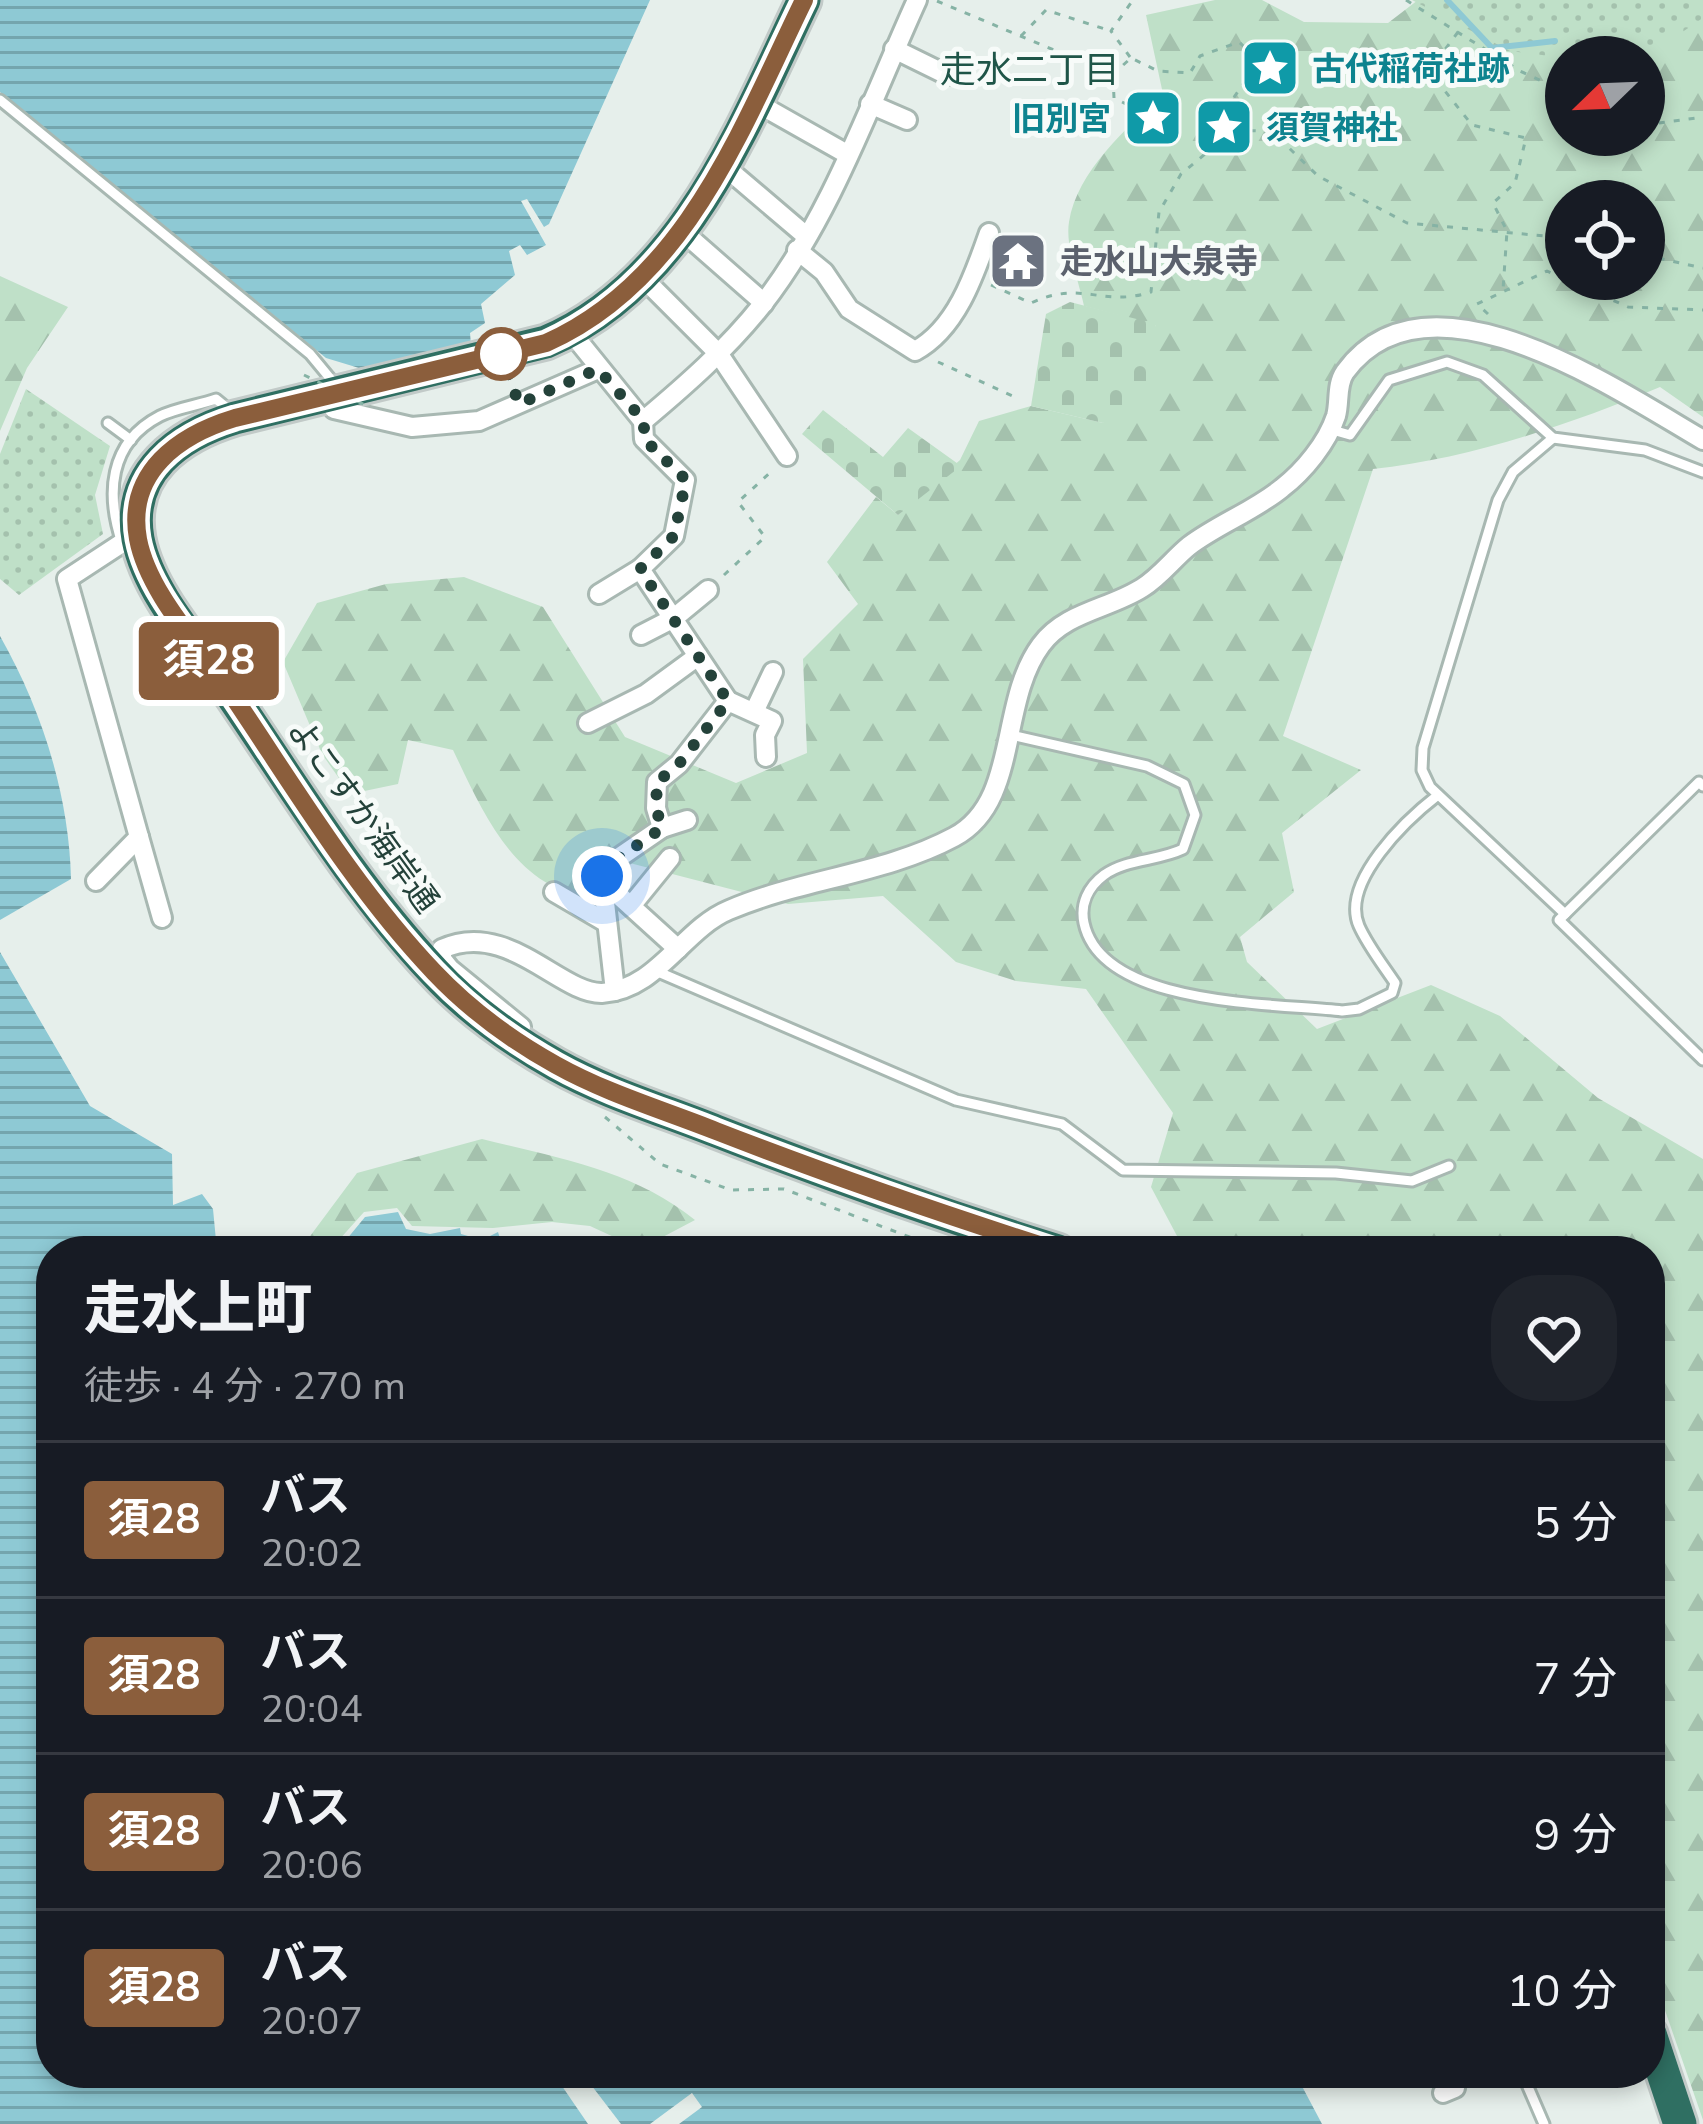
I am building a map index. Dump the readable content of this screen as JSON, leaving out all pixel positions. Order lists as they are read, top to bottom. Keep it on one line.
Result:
{"streets":{"highway":["よこすか海岸通"]},"districts":["走水二丁目"],"places":{"place":["古代稲荷社跡","旧別宮","須賀神社"],"temple":["走水山大泉寺"]},"lines":["bus line 須28"],"north":"bottom left","page":{"on_map":"須28","heading":["走水上町","徒歩 · 4 分 · 270 m"],"list":[{"mark":"須28","name":"バス","note":"20:02","value":"5 分"},{"mark":"須28","name":"バス","note":"20:04","value":"7 分"},{"mark":"須28","name":"バス","note":"20:06","value":"9 分"},{"mark":"須28","name":"バス","note":"20:07","value":"10 分"}]}}
